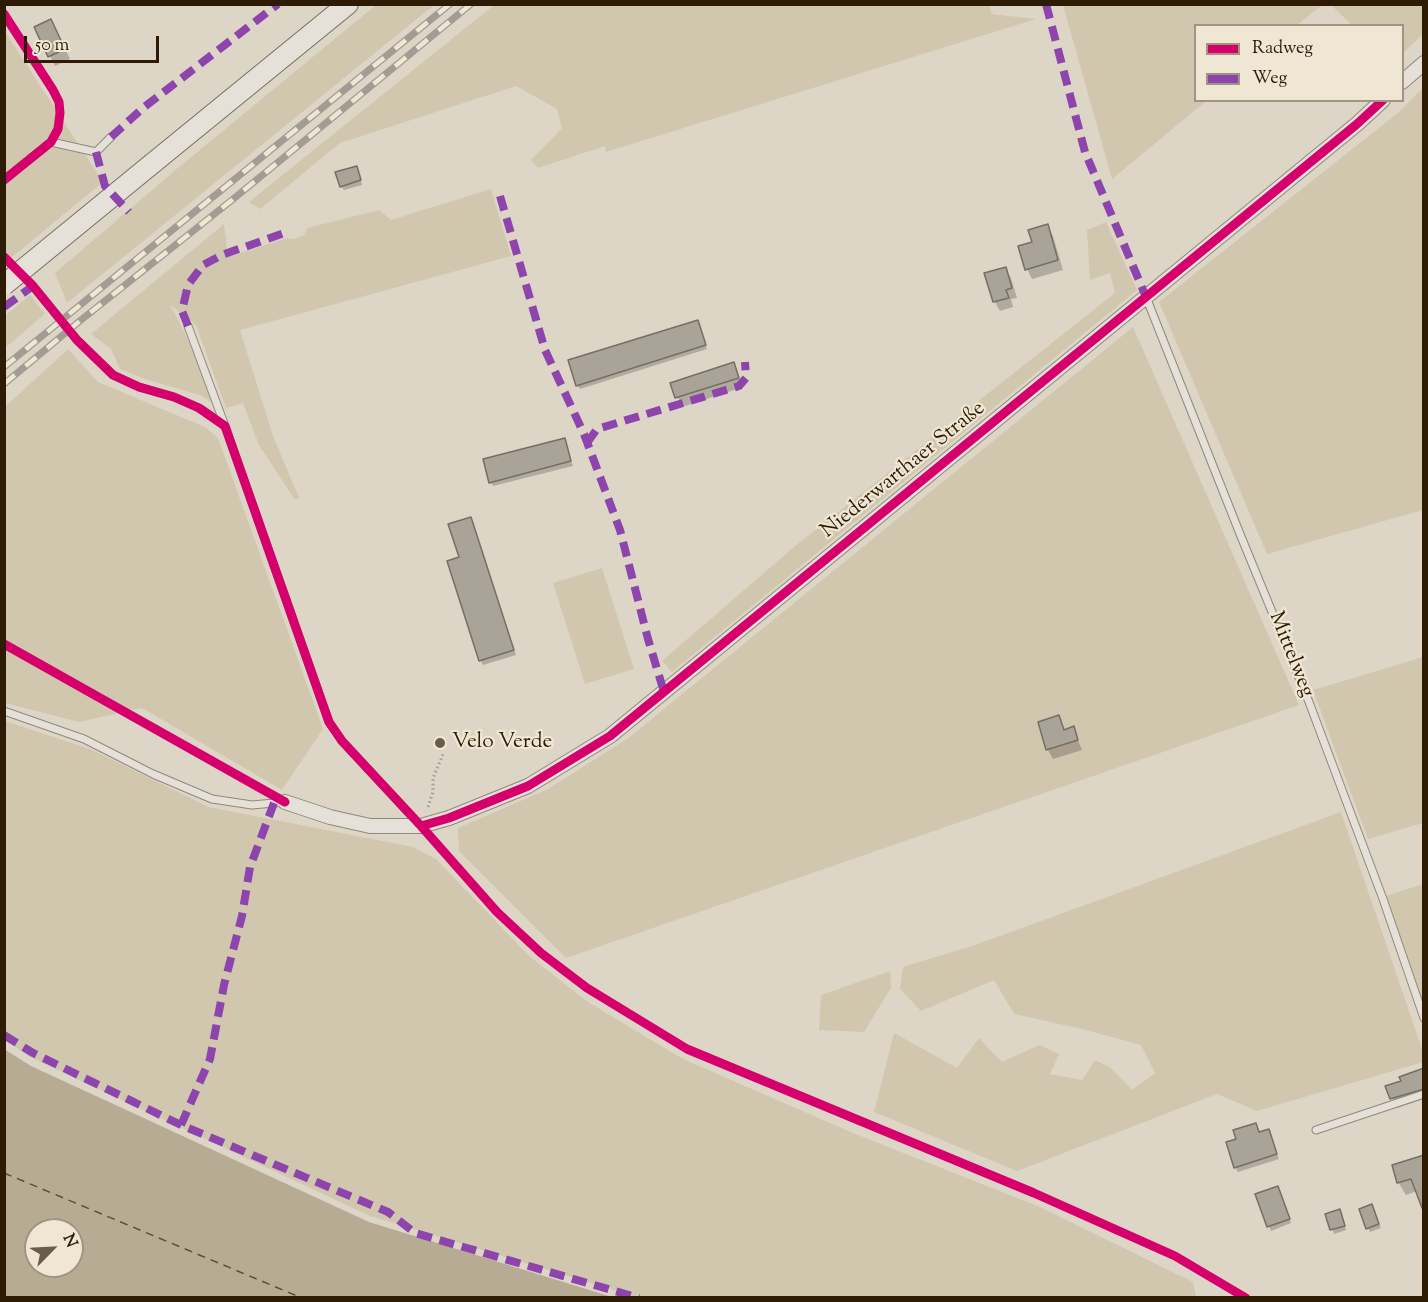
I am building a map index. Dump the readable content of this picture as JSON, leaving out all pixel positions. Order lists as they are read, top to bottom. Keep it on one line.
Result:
{"streets":{"street":["Niederwarthaer Straße"],"lane":["Mittelweg"]},"crossings":[["Niederwarthaer Straße","Mittelweg"]],"places":["Velo Verde"],"legend":["Radweg","Weg"],"scale_bar":"50 m","north":"top right"}
